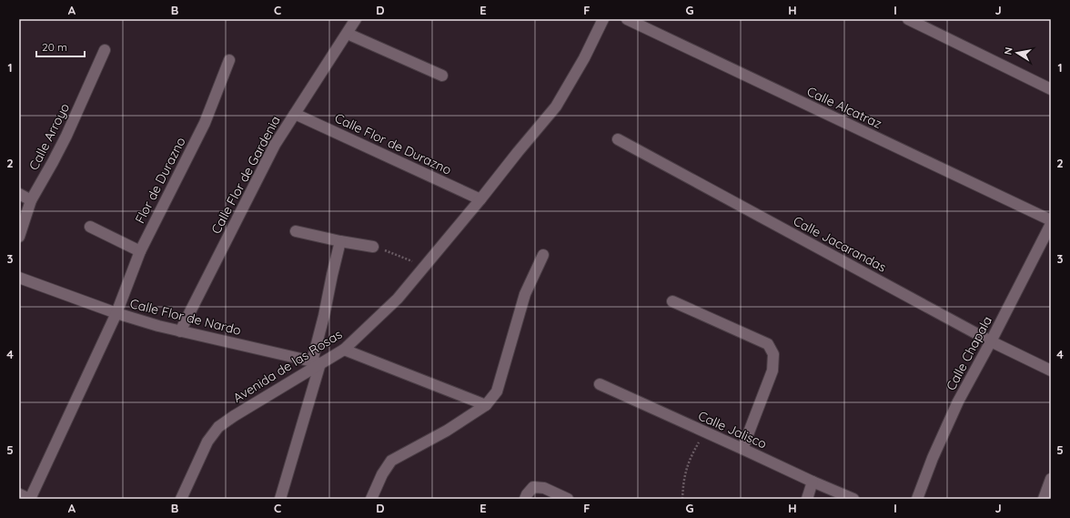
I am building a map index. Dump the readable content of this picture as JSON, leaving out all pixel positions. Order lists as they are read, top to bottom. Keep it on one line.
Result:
{"streets":{"street":["Calle Alcatraz","Calle Arroyo","Calle Flor de Durazno","Calle Flor de Gardenia","Flor de Durazno","Calle Jacarandas","Calle Flor de Nardo","Calle Chapala","Avenida de las Rosas","Calle Jalisco"]},"crossings":[["Calle Flor de Durazno","Calle Flor de Gardenia"],["Calle Flor de Durazno","Avenida de las Rosas"],["Calle Flor de Gardenia","Calle Flor de Nardo"],["Flor de Durazno","Calle Flor de Nardo"],["Calle Jacarandas","Calle Chapala"],["Calle Flor de Nardo","Avenida de las Rosas"]],"scale_bar":"20 m","north":"left","grid":{"columns":["A","B","C","D","E","F","G","H","I","J"],"rows":["1","2","3","4","5"]}}
